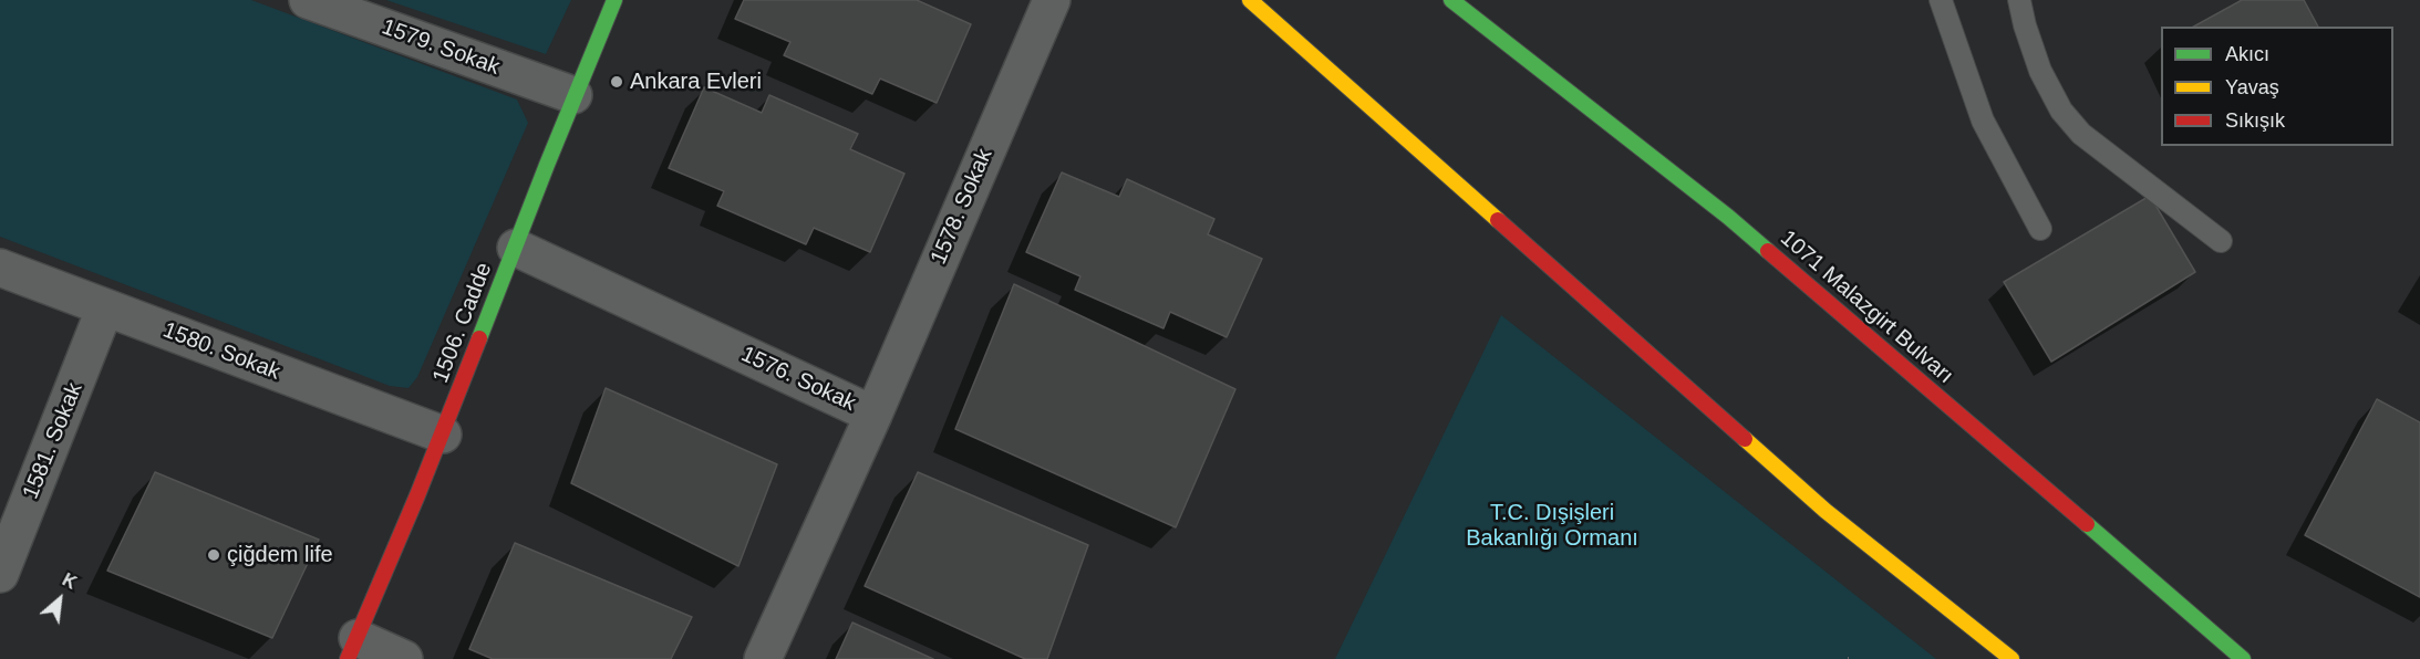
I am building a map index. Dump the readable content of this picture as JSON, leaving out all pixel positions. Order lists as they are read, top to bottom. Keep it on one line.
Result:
{"streets":{"main road":["1071 Malazgirt Bulvarı","1506. Cadde"],"street":["1579. Sokak","1578. Sokak","1580. Sokak","1576. Sokak","1581. Sokak"]},"crossings":[["1579. Sokak","1506. Cadde"],["1578. Sokak","1576. Sokak"],["1506. Cadde","1580. Sokak"],["1506. Cadde","1576. Sokak"],["1580. Sokak","1581. Sokak"]],"parks":["T.C. Dışişleri Bakanlığı Ormanı"],"places":["Ankara Evleri","çiğdem life"],"legend":["Akıcı","Yavaş","Sıkışık"],"north":"top right"}
